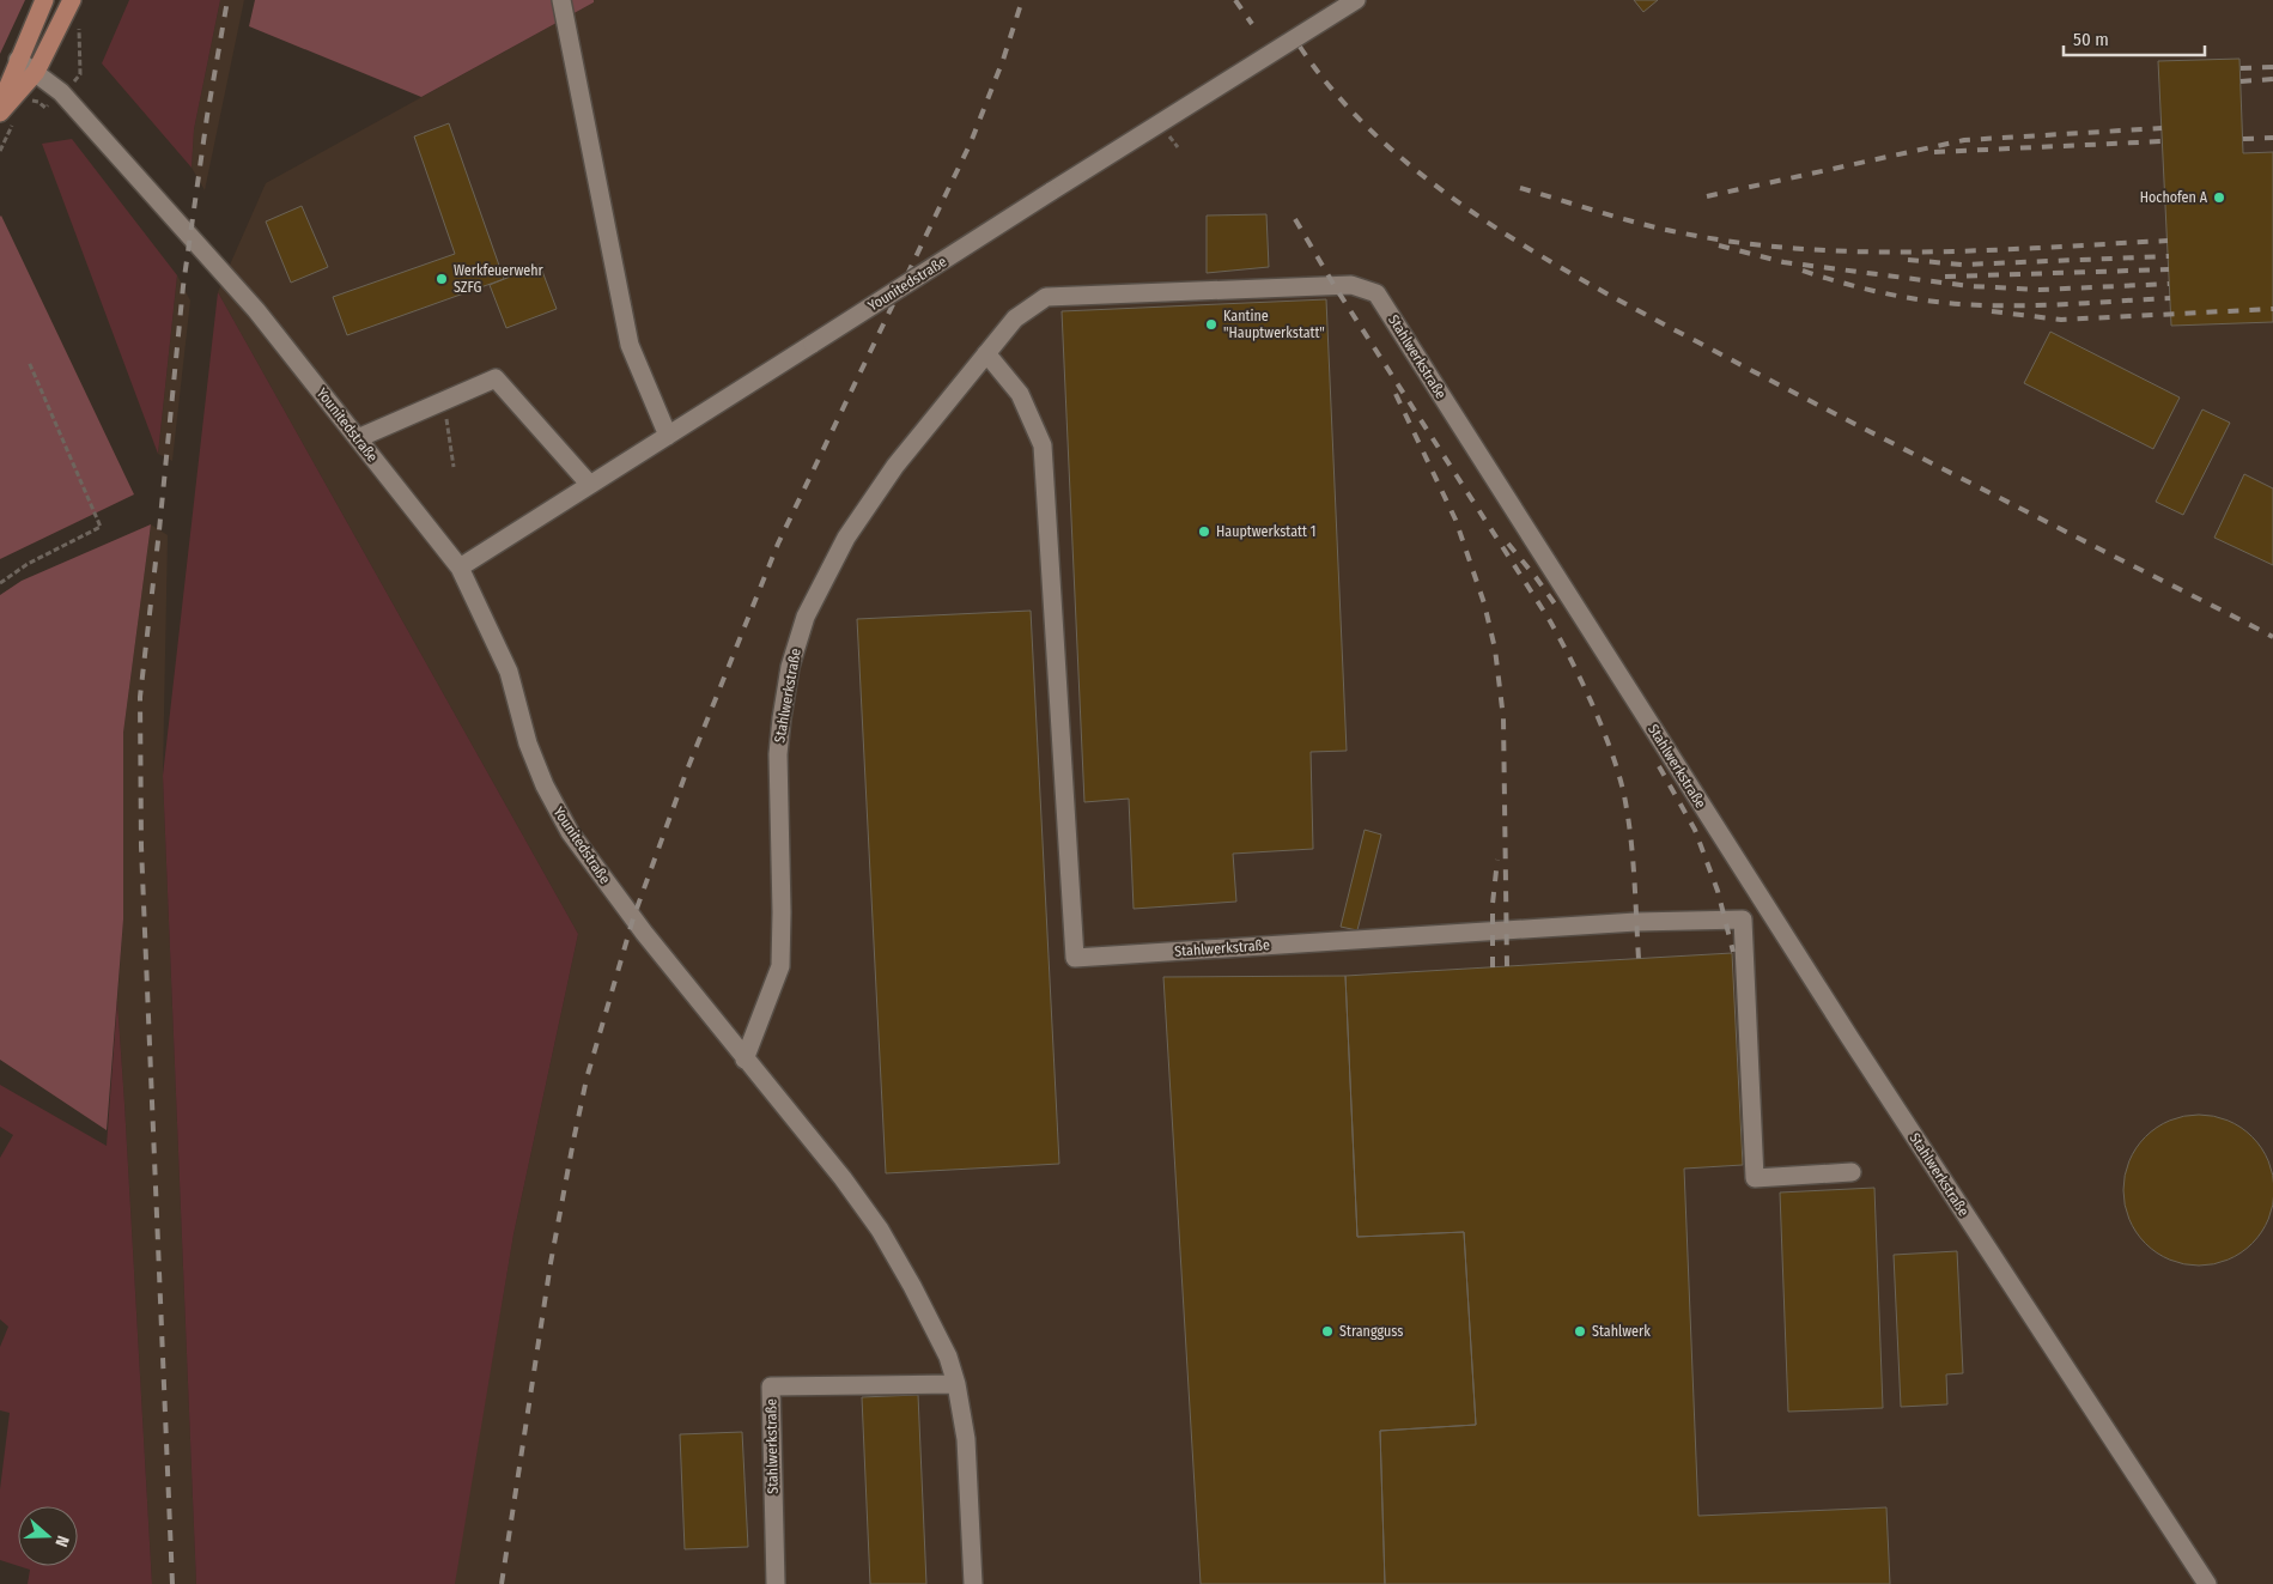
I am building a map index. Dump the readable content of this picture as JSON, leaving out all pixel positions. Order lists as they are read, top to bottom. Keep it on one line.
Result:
{"streets":{"lane":["Younitedstraße","Stahlwerkstraße"]},"crossings":[["Younitedstraße","Stahlwerkstraße"]],"places":["Hochofen A","Werkfeuerwehr SZFG","Kantine \"Hauptwerkstatt\"","Hauptwerkstatt 1","Strangguss","Stahlwerk"],"scale_bar":"50 m","north":"right"}
